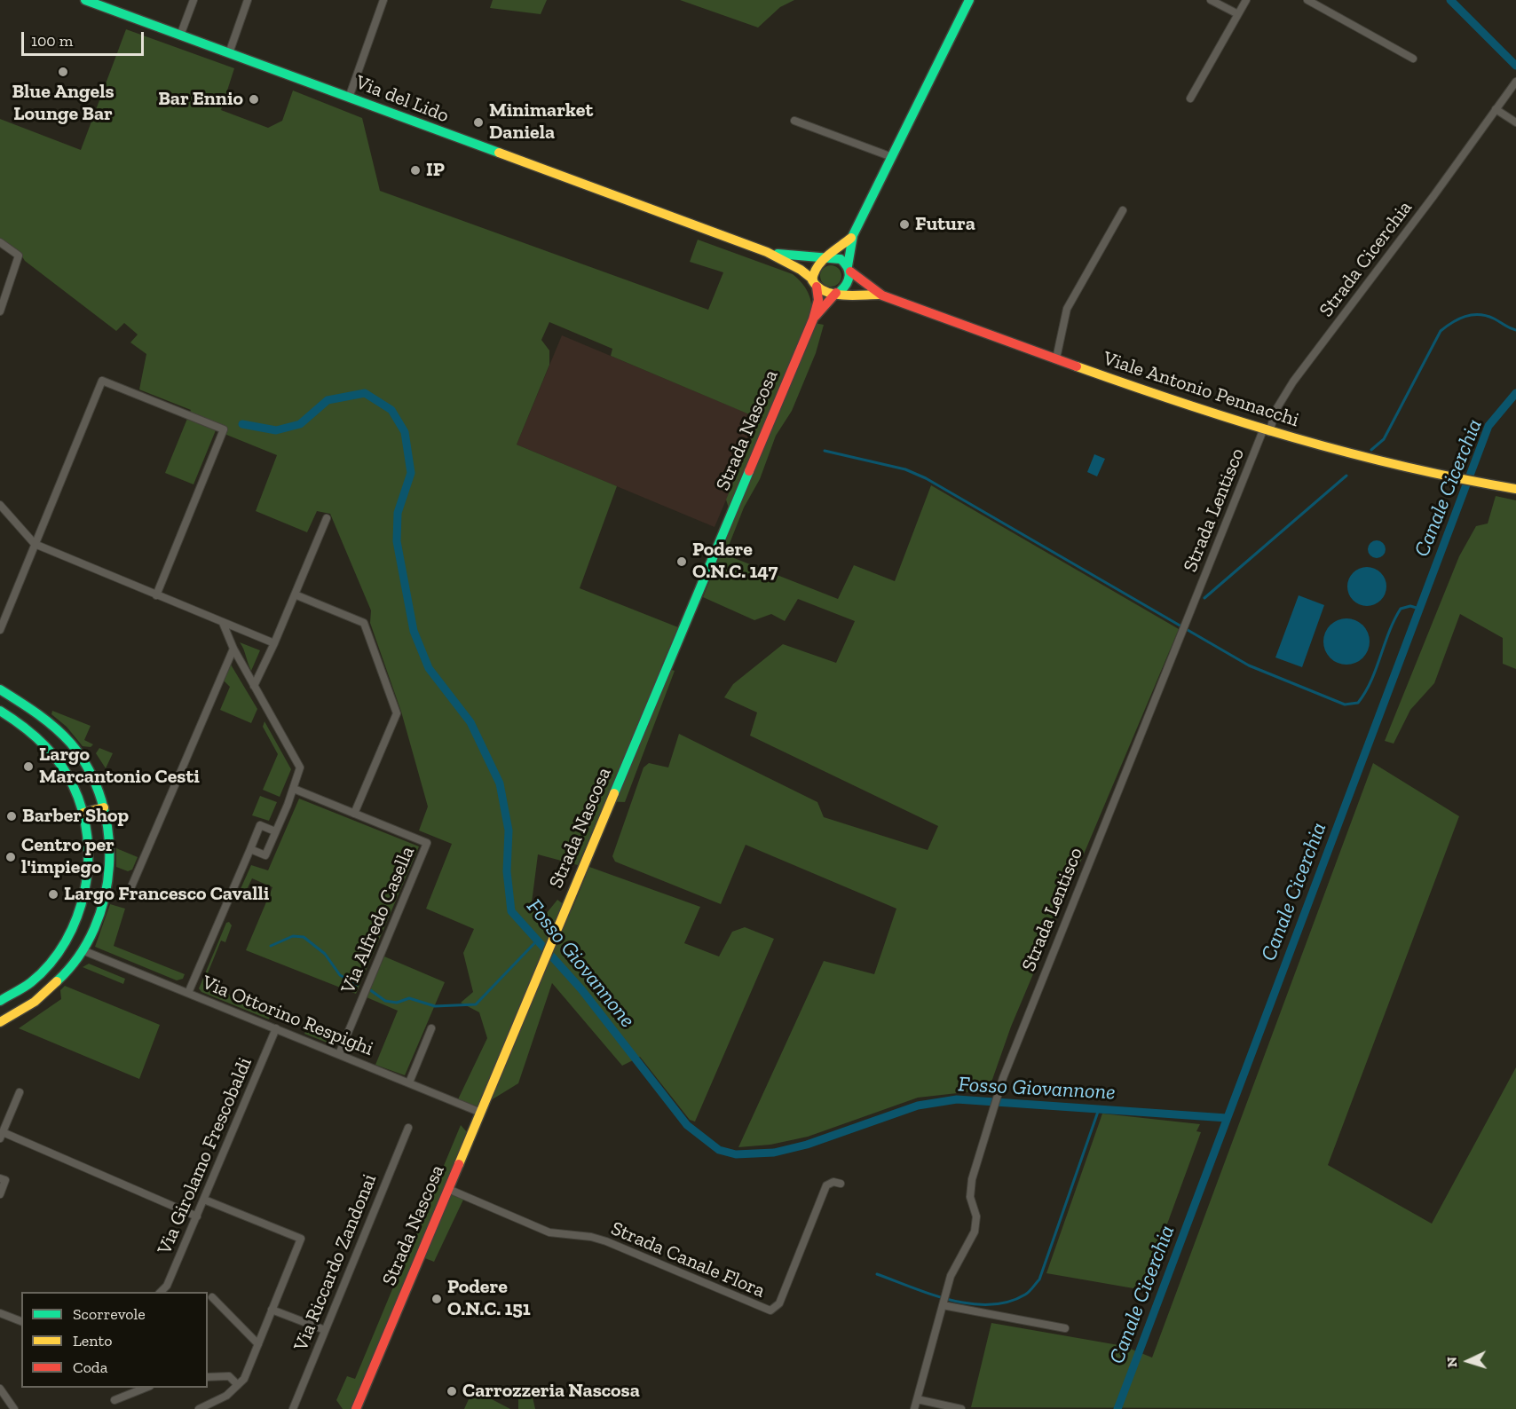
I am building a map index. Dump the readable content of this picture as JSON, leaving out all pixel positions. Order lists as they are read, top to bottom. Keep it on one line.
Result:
{"streets":{"street":["Via del Lido","Strada Cicerchia","Viale Antonio Pennacchi","Strada Nascosa","Strada Lentisco","Via Alfredo Casella","Via Ottorino Respighi","Via Girolamo Frescobaldi","Strada Canale Flora","Via Riccardo Zandonai"]},"crossings":[["Via del Lido","Viale Antonio Pennacchi"],["Via del Lido","Strada Nascosa"],["Strada Cicerchia","Viale Antonio Pennacchi"],["Strada Cicerchia","Strada Lentisco"],["Viale Antonio Pennacchi","Strada Nascosa"],["Viale Antonio Pennacchi","Strada Lentisco"],["Strada Nascosa","Via Ottorino Respighi"],["Strada Nascosa","Strada Canale Flora"],["Via Alfredo Casella","Via Ottorino Respighi"],["Via Ottorino Respighi","Via Girolamo Frescobaldi"]],"water":["Canale Cicerchia","Fosso Giovannone"],"places":["Blue Angels Lounge Bar","Bar Ennio","Minimarket Daniela","IP","Futura","Podere O.N.C. 147","Largo Marcantonio Cesti","Barber Shop","Centro per l'impiego","Largo Francesco Cavalli","Podere O.N.C. 151","Carrozzeria Nascosa"],"legend":["Scorrevole","Lento","Coda"],"scale_bar":"100 m","north":"left"}
